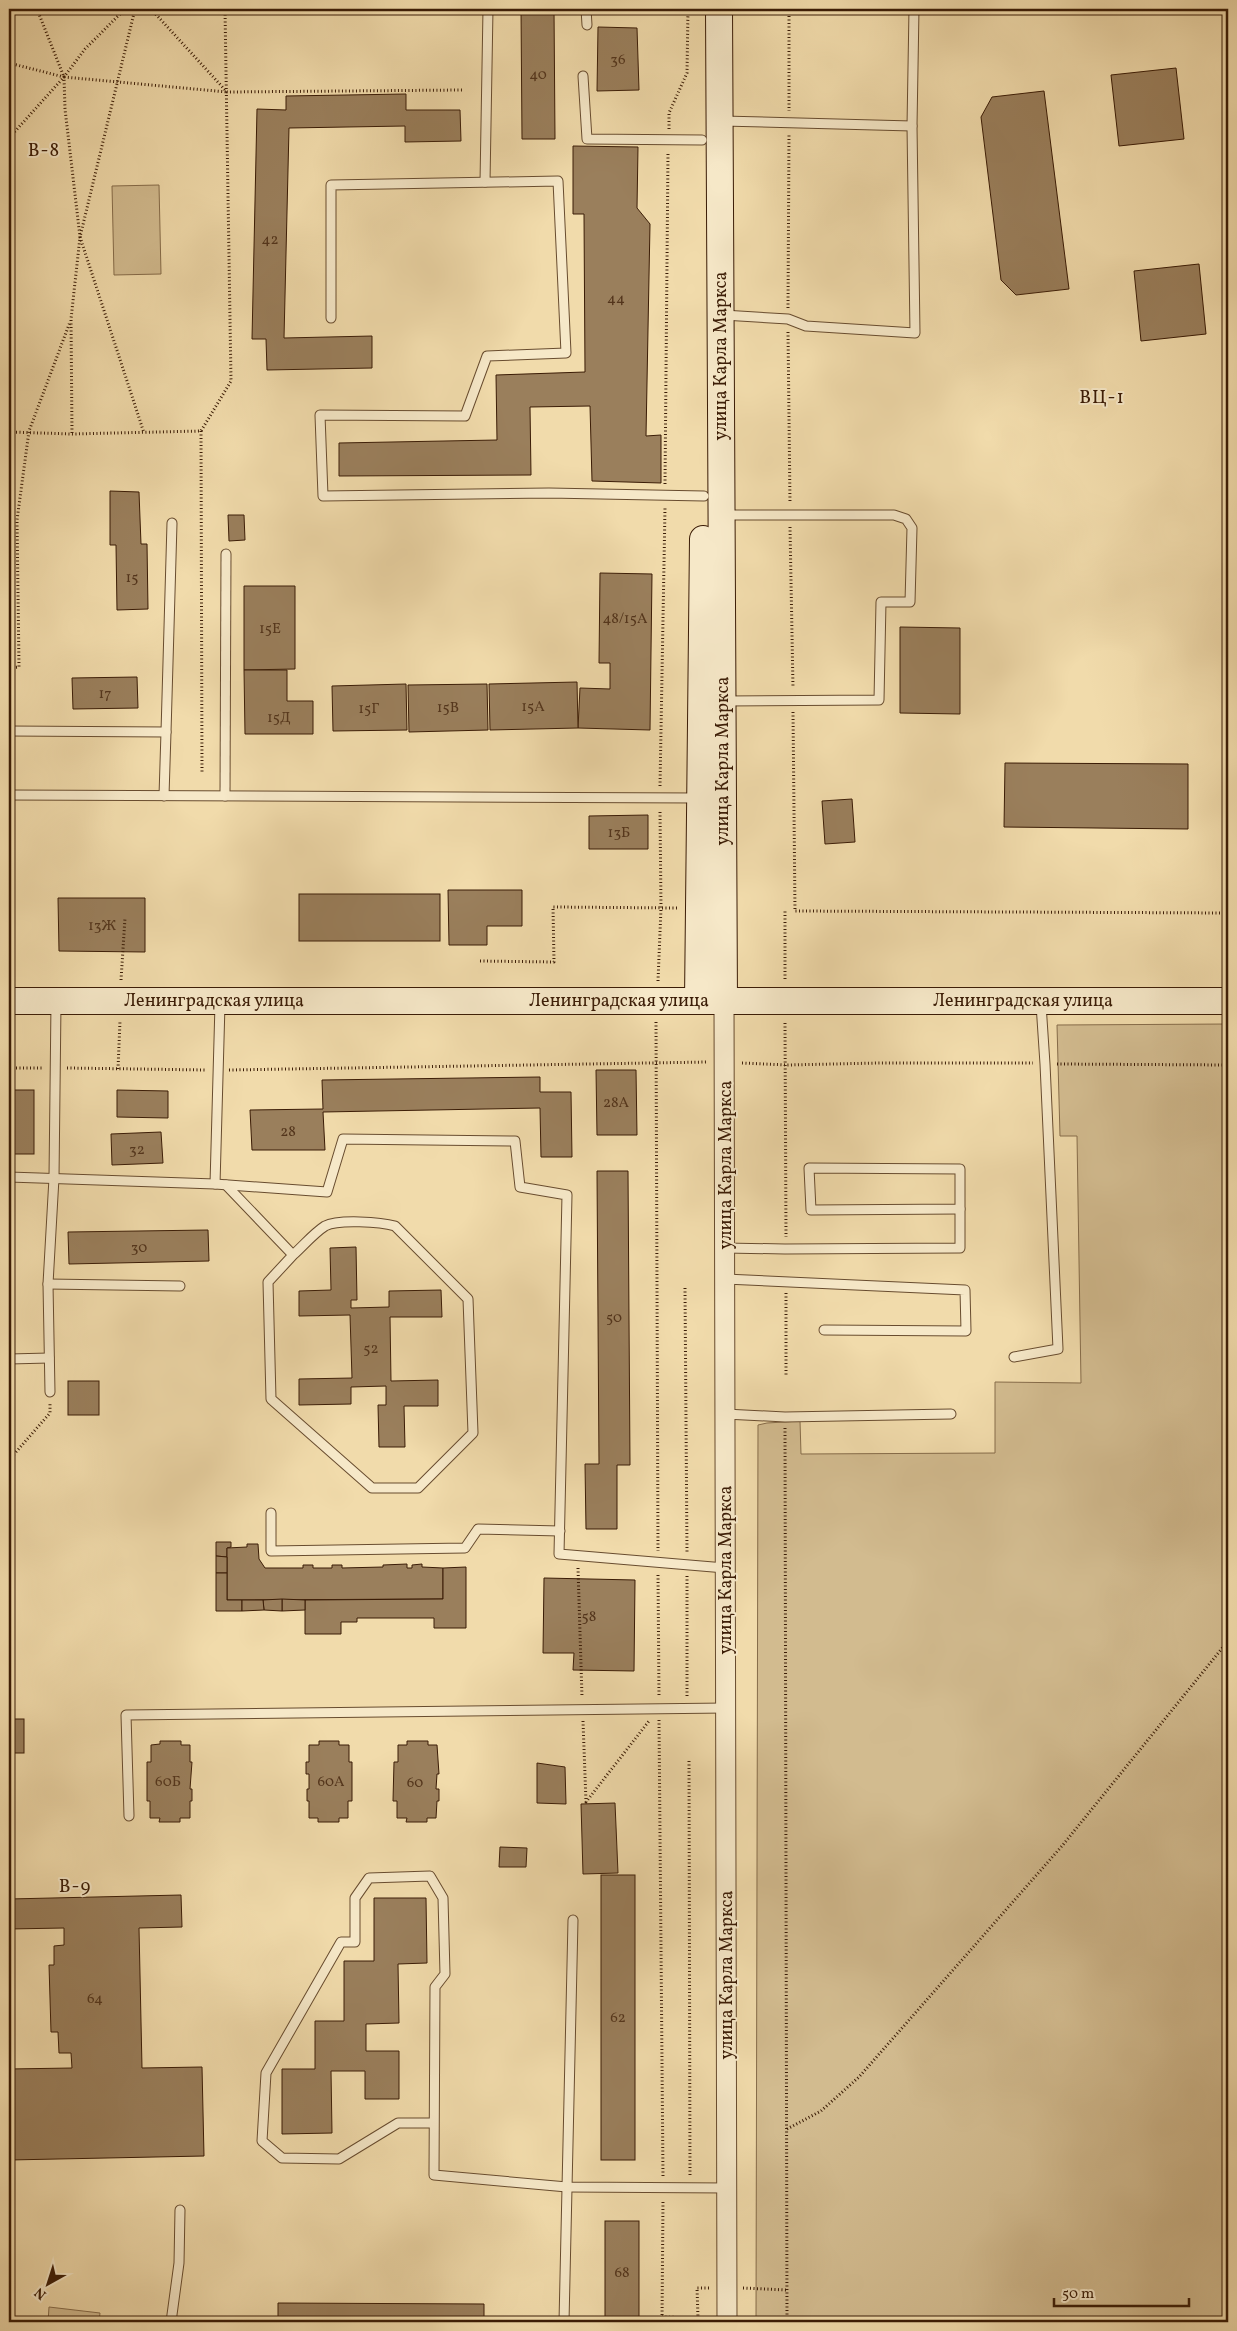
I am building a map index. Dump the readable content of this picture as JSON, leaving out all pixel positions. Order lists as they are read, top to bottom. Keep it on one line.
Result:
{"streets":{"street":["улица Карла Маркса","Ленинградская улица"]},"crossings":[["улица Карла Маркса","Ленинградская улица"]],"districts":["В-8","ВЦ-1","В-9"],"house_numbers":["36","40","42","44","15","48/15А","15Е","17","15А","15В","15Г","15Д","13Б","13Ж","28А","28","32","30","50","52","58","60Б","60А","60","64","62","68"],"scale_bar":"50 m","north":"bottom left"}
